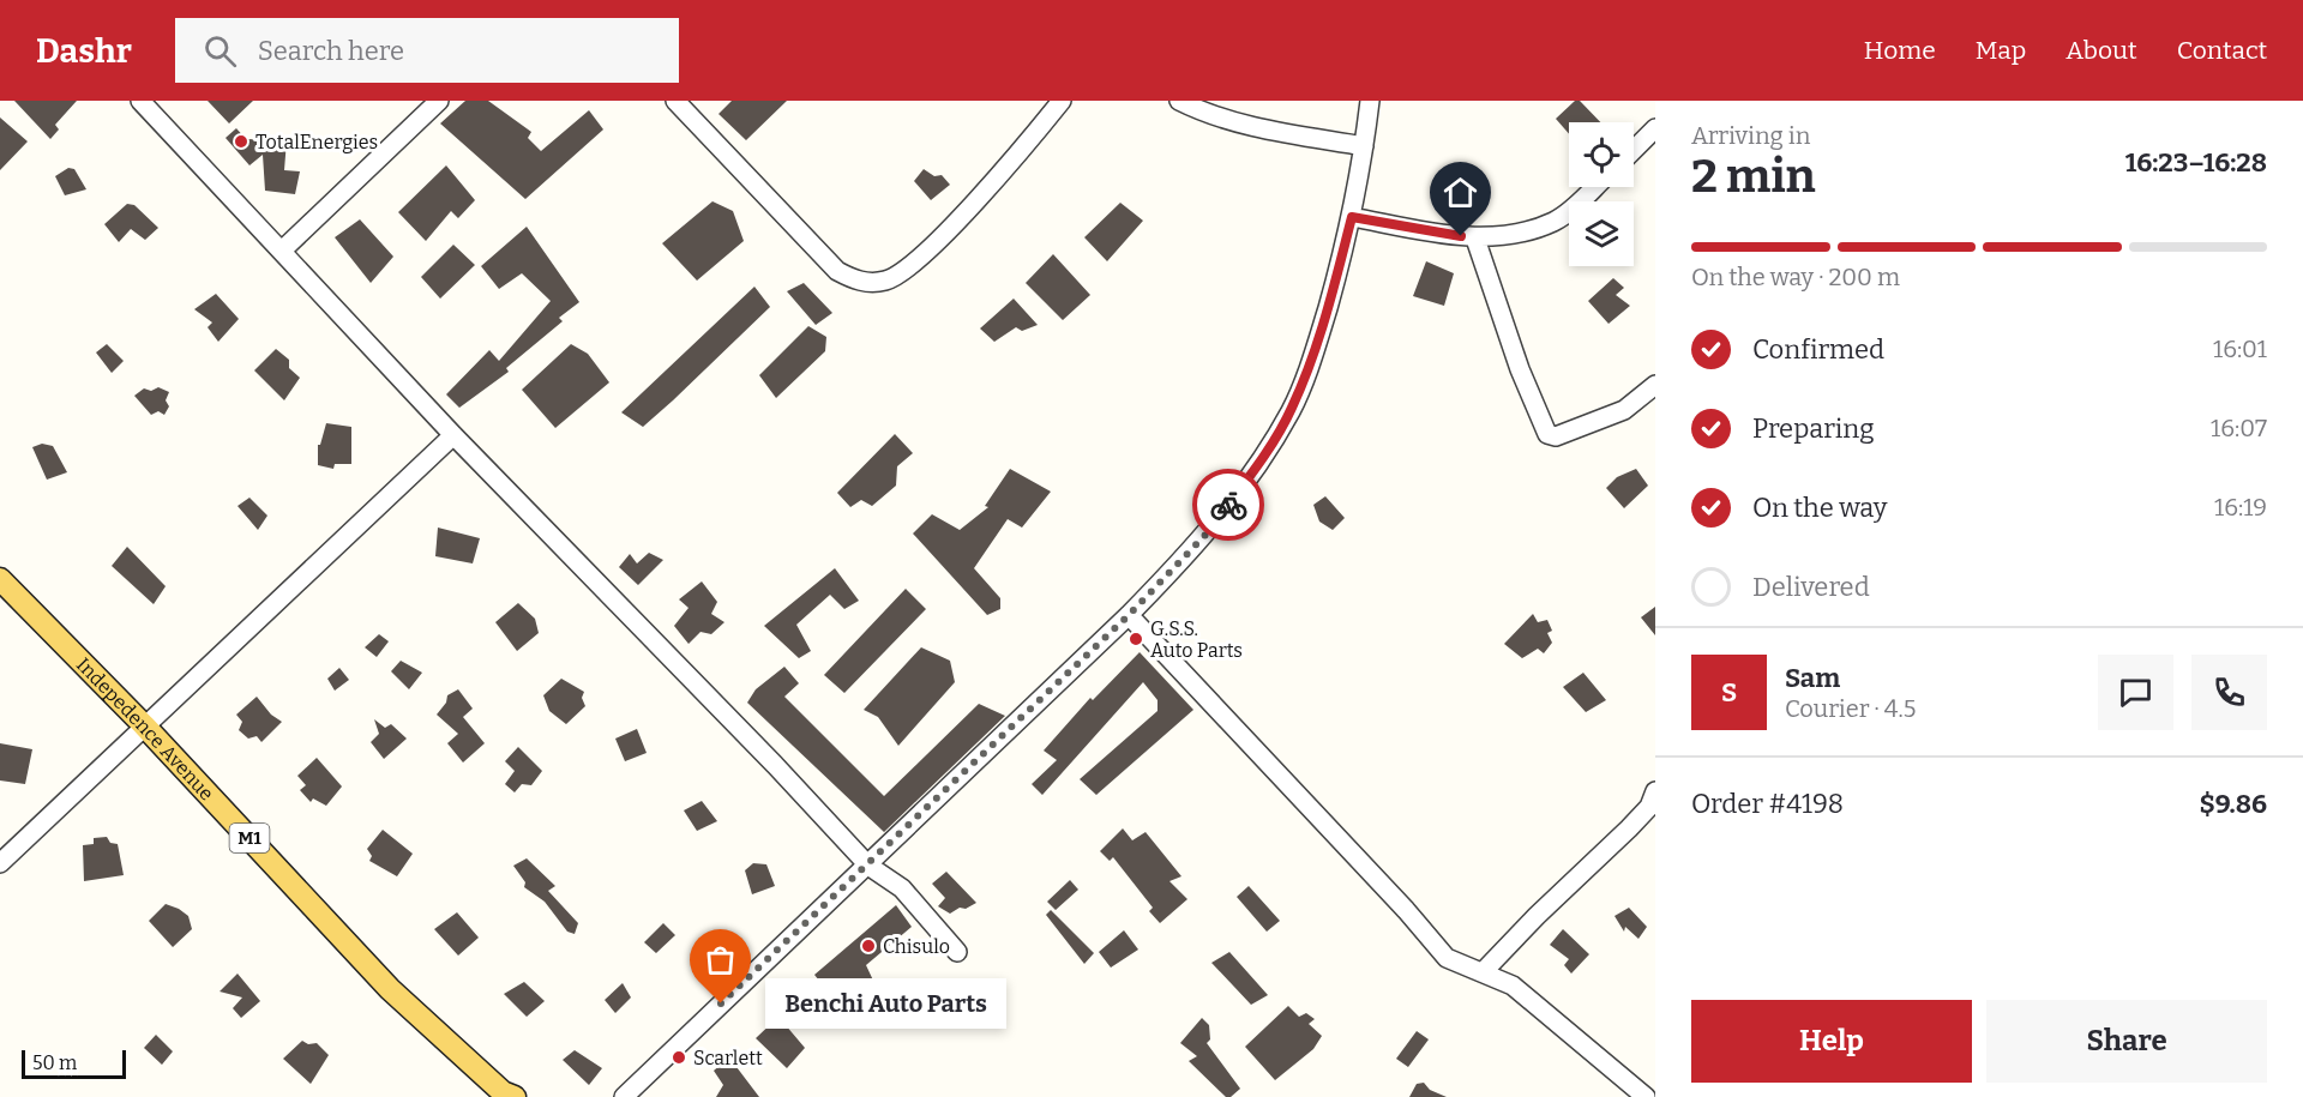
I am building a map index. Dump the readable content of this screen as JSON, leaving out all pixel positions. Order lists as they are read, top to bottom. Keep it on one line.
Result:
{"streets":{"main road":["Indepedence Avenue","M1"]},"places":["TotalEnergies","G.S.S. Auto Parts","Chisulo","Benchi Auto Parts","Scarlett"],"scale_bar":"50 m","page":{"header":"Dashr","search":"Search here","nav":["Home","Map","About","Contact"],"heading":["2 min","Arriving in","16:23–16:28"],"panel":["Sam","Courier · 4.5","Order #4198","$9.86"],"bar":"On the way · 200 m","list":[["Confirmed","16:01"],["Preparing","16:07"],["On the way","16:19"],"Delivered"],"round":"S","bubble":"Benchi Auto Parts","buttons":["Help","Share"],"scale":"50 m"}}
